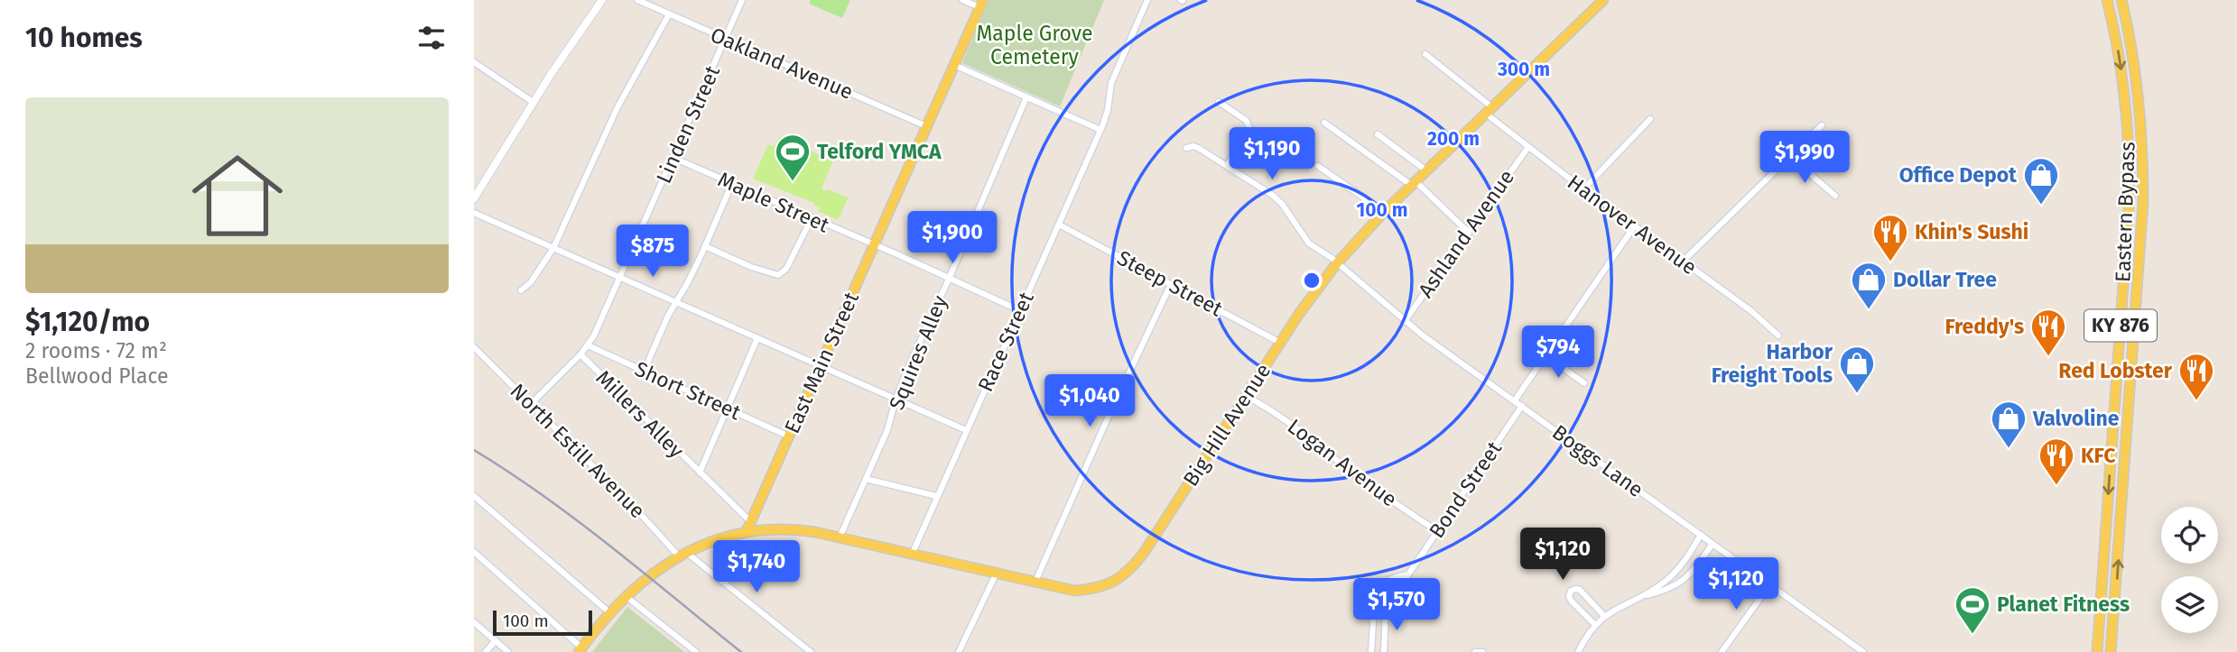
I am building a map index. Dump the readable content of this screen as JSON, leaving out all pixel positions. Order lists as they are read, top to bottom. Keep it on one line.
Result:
{"streets":{"main road":["Eastern Bypass","KY 876","East Main Street","Big Hill Avenue"],"street":["Oakland Avenue","Linden Street","Maple Street","Hanover Avenue","Ashland Avenue","Steep Street","Race Street","Squires Alley","Short Street","Millers Alley","North Estill Avenue","Boggs Lane","Logan Avenue","Bond Street"]},"crossings":[["Oakland Avenue","Linden Street"],["Oakland Avenue","East Main Street"],["Linden Street","Maple Street"],["Linden Street","Short Street"],["Linden Street","Millers Alley"],["Linden Street","North Estill Avenue"],["Maple Street","Race Street"],["Maple Street","Squires Alley"],["Maple Street","East Main Street"],["Hanover Avenue","Ashland Avenue"],["Hanover Avenue","Big Hill Avenue"],["Ashland Avenue","Boggs Lane"],["Steep Street","Race Street"],["Steep Street","Big Hill Avenue"],["Race Street","Big Hill Avenue"],["Squires Alley","Big Hill Avenue"],["East Main Street","Short Street"],["East Main Street","Millers Alley"],["East Main Street","Big Hill Avenue"],["Short Street","Millers Alley"],["Millers Alley","Big Hill Avenue"],["Big Hill Avenue","Boggs Lane"],["Big Hill Avenue","Logan Avenue"],["Boggs Lane","Bond Street"],["Logan Avenue","Bond Street"]],"parks":["Maple Grove Cemetery"],"places":{"sports":["Telford YMCA","Planet Fitness"],"shop":["Office Depot","Dollar Tree","Harbor Freight Tools","Valvoline"],"restaurant":["Khin's Sushi","Freddy's","Red Lobster","KFC"]},"scale_bar":"100 m","page":{"heading":"10 homes","list":[{"name":"$1,120/mo","note":"2 rooms · 72 m² · Bellwood Place"}],"price":["$1,190","$1,990","$1,900","$875","$794","$1,040","$1,120","$1,740","$1,120","$1,570"],"scale":"100 m"},"rings":["300 m","200 m","100 m"]}
